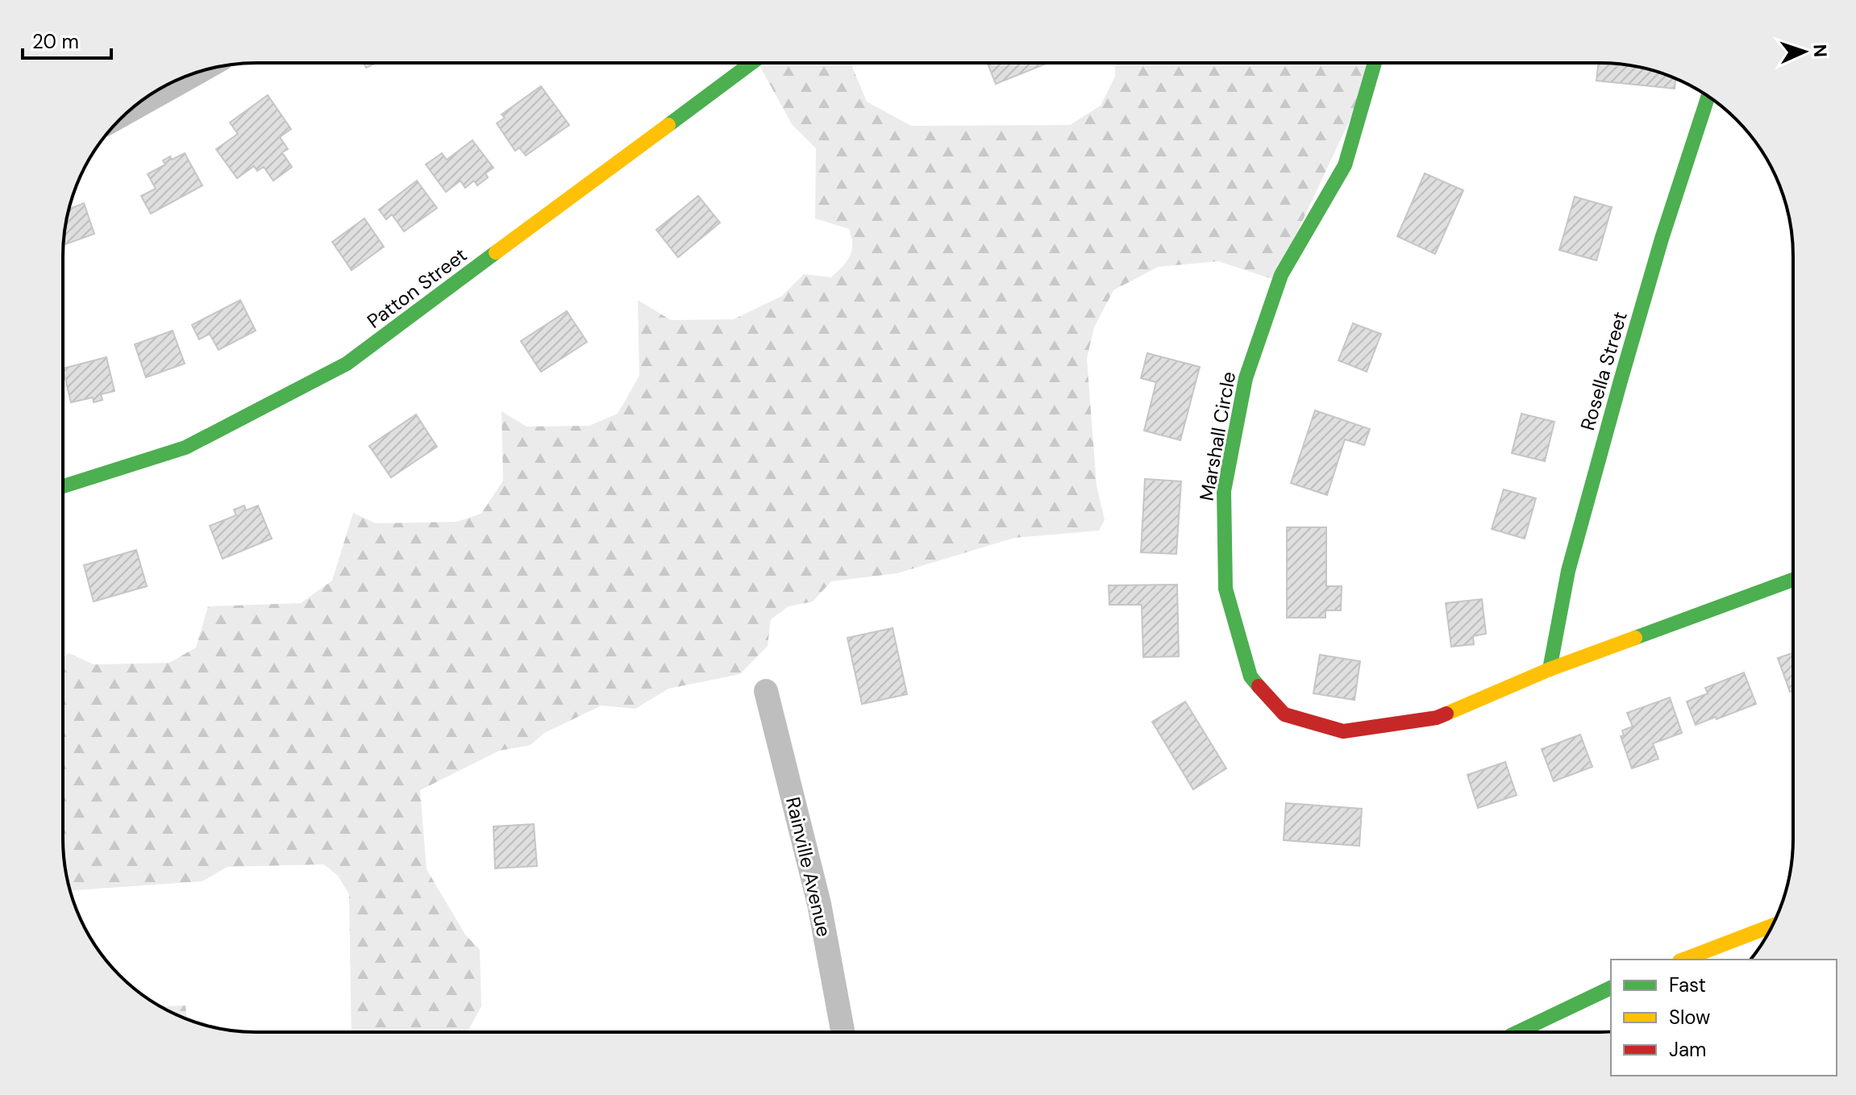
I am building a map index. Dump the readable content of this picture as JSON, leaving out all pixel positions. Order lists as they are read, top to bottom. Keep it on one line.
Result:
{"streets":{"street":["Patton Street","Rosella Street","Marshall Circle","Rainville Avenue"]},"crossings":[["Rosella Street","Marshall Circle"]],"legend":["Fast","Slow","Jam"],"scale_bar":"20 m","north":"right"}
